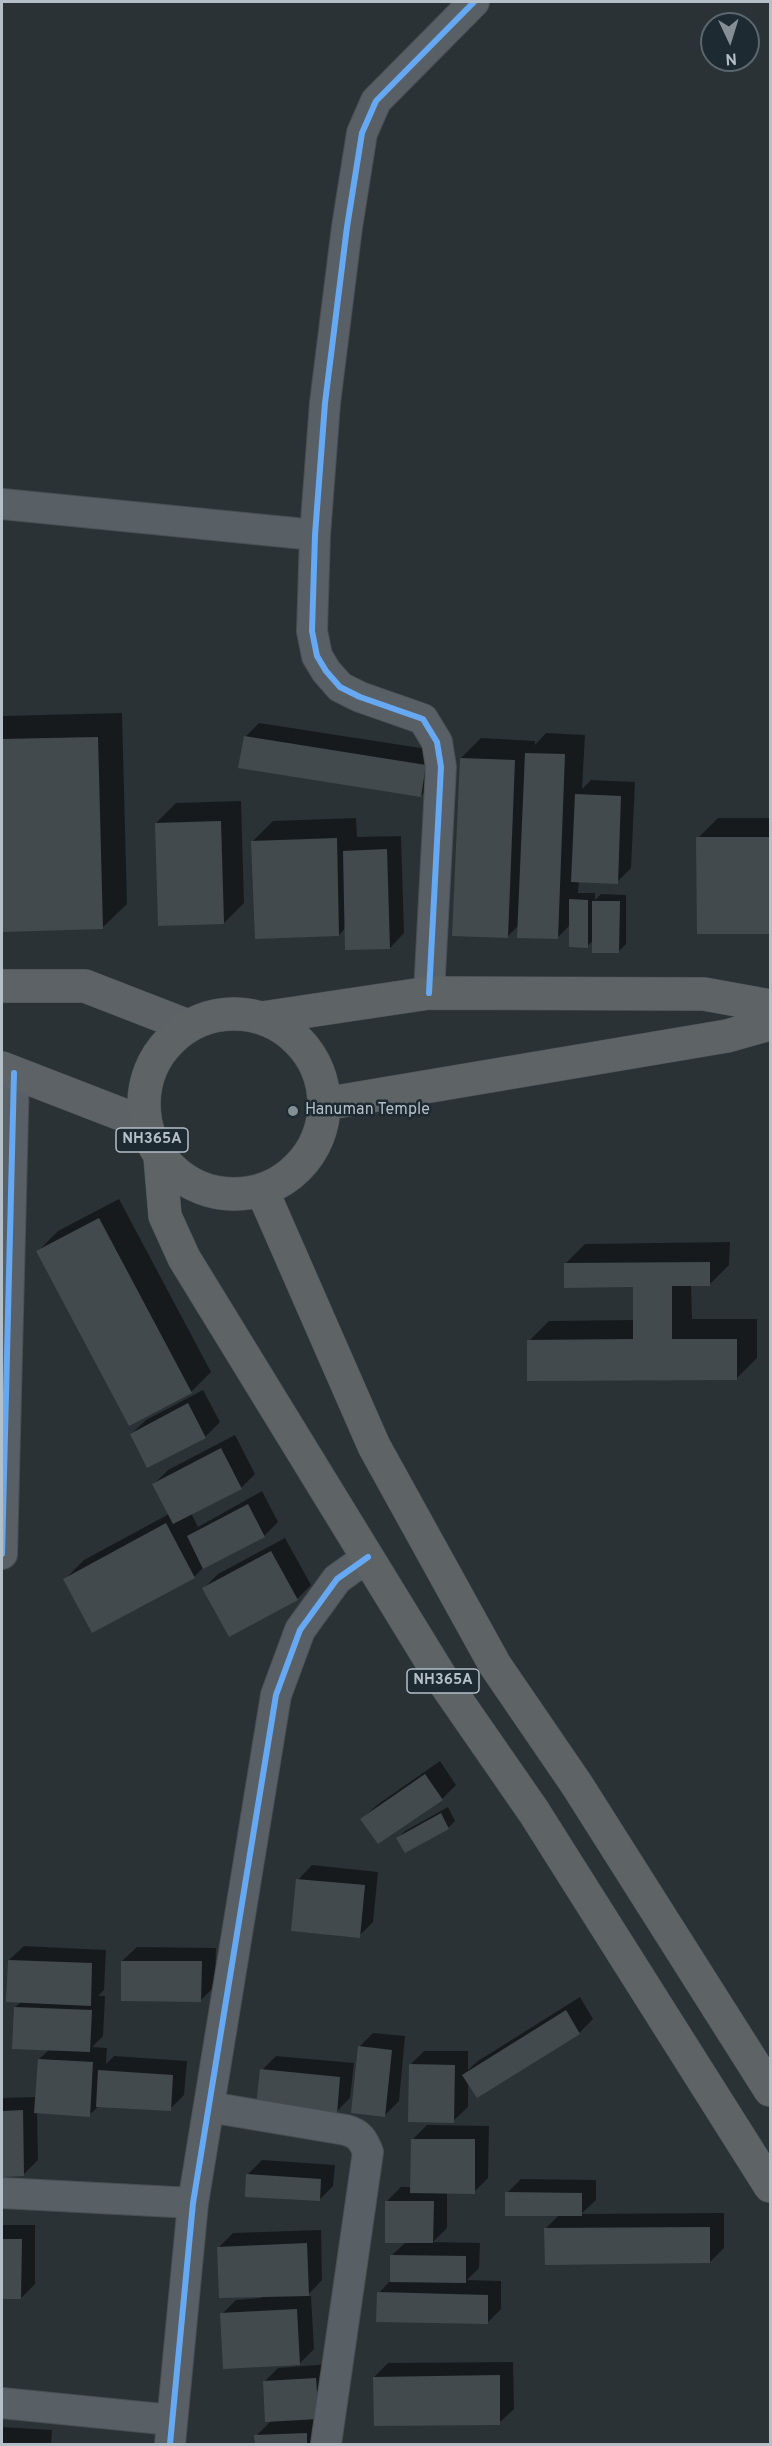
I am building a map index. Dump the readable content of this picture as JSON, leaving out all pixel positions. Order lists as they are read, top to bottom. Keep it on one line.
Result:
{"streets":{"highway":["NH365A"]},"places":["Hanuman Temple"],"north":"bottom"}
